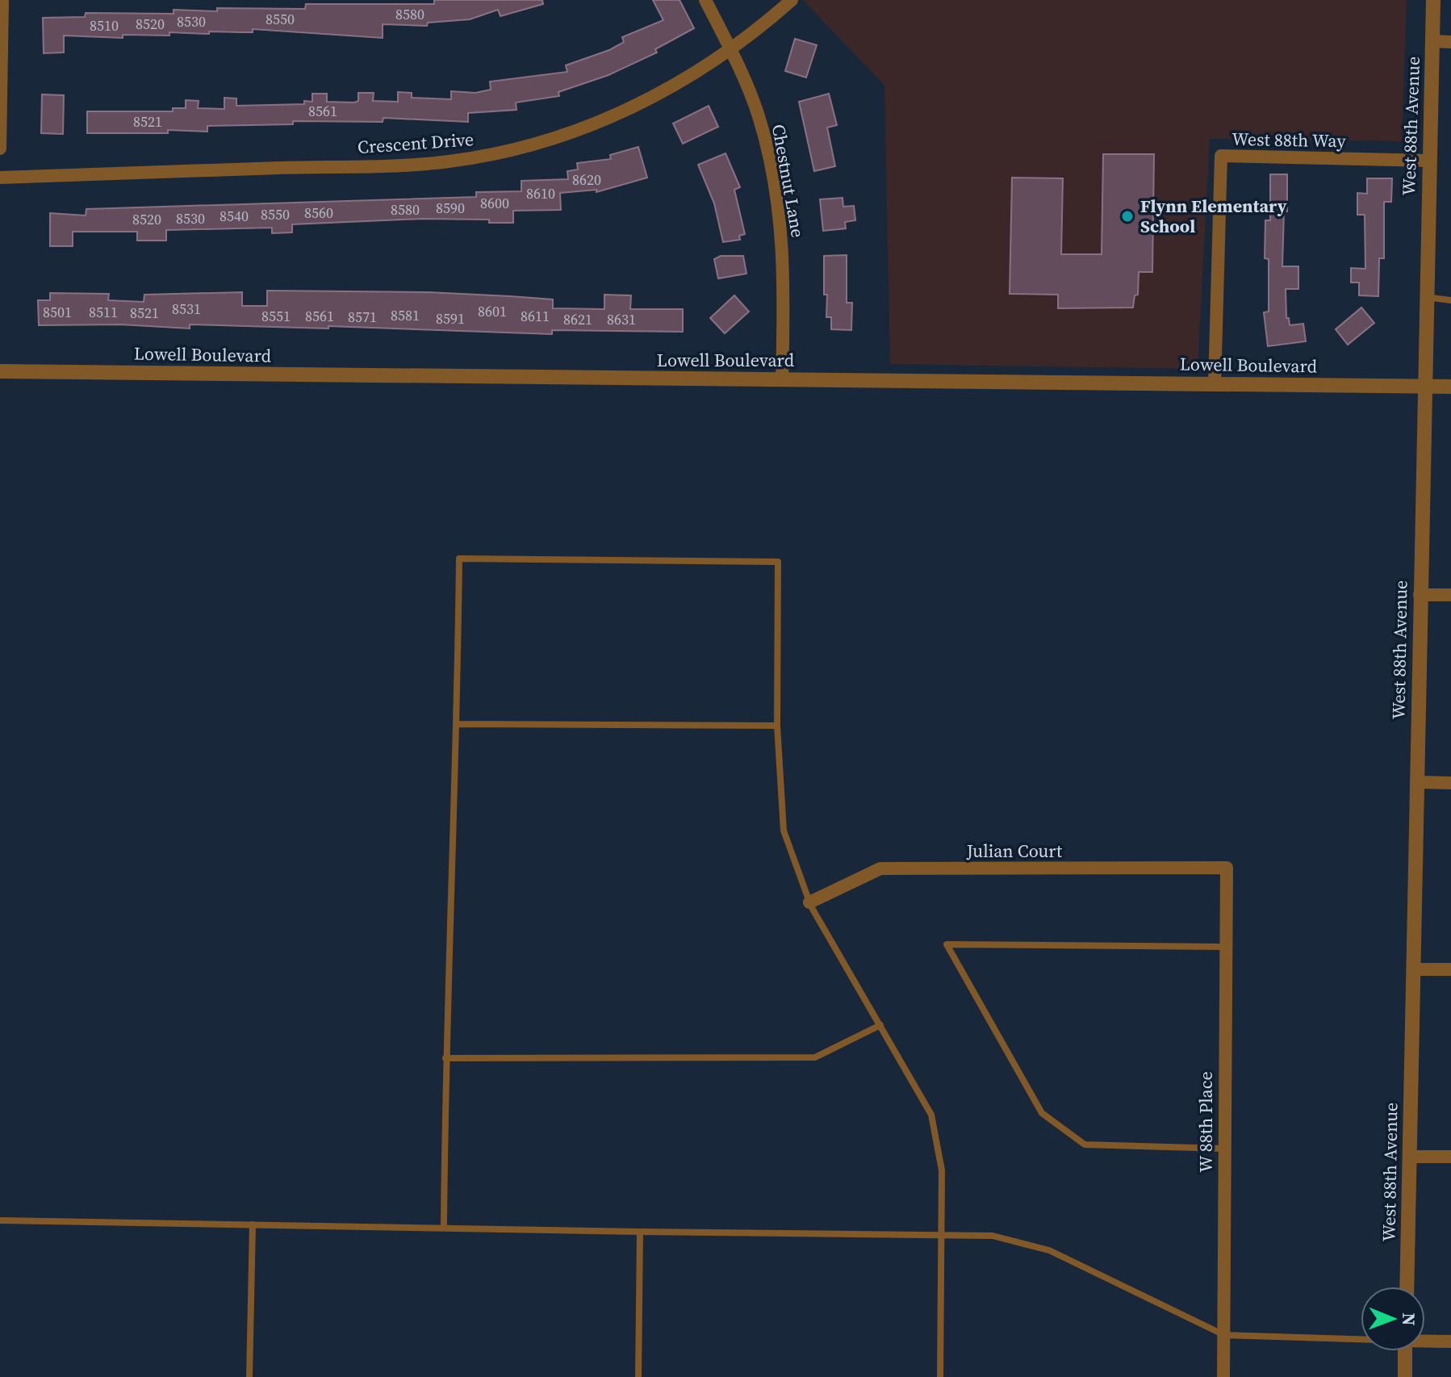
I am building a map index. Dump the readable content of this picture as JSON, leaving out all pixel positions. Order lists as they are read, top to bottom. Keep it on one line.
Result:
{"streets":{"street":["West 88th Avenue","West 88th Way","Crescent Drive","Chestnut Lane","Lowell Boulevard","Julian Court","W 88th Place"]},"crossings":[["West 88th Avenue","West 88th Way"],["West 88th Avenue","Lowell Boulevard"],["West 88th Way","Lowell Boulevard"],["Crescent Drive","Chestnut Lane"],["Chestnut Lane","Lowell Boulevard"],["Julian Court","W 88th Place"]],"places":["Flynn Elementary School"],"house_numbers":["8580","8550","8530","8520","8510","8561","8521","8620","8610","8600","8590","8580","8560","8550","8540","8530","8520","8531","8601","8501","8511","8521","8581","8551","8561","8611","8571","8591","8621","8631"],"north":"right"}
